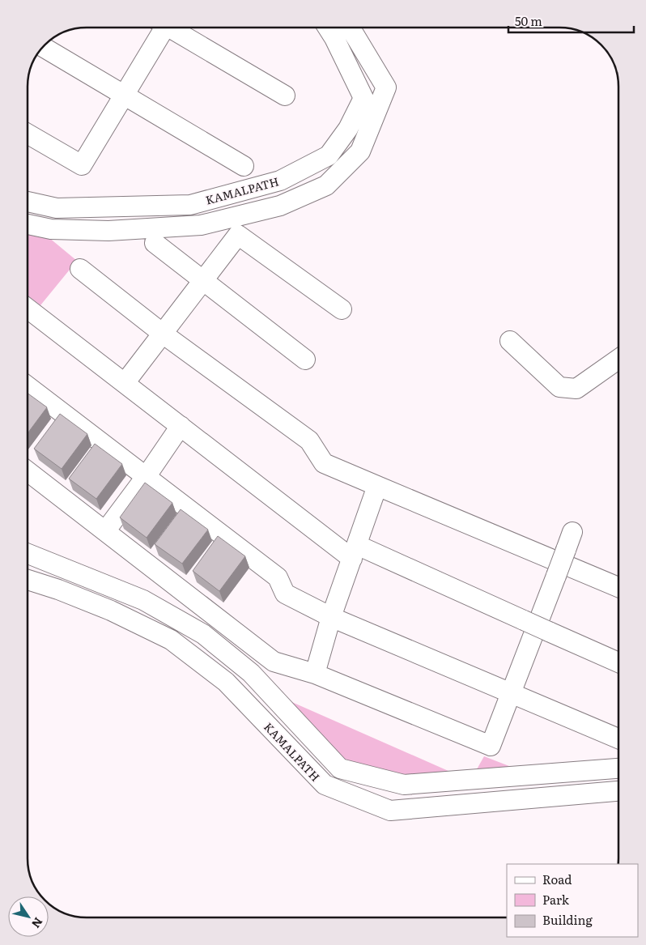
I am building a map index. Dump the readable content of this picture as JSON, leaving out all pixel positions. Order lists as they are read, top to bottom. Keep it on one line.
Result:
{"streets":{"street":["KAMALPATH"]},"legend":["Road","Park","Building"],"scale_bar":"50 m","north":"bottom right"}
